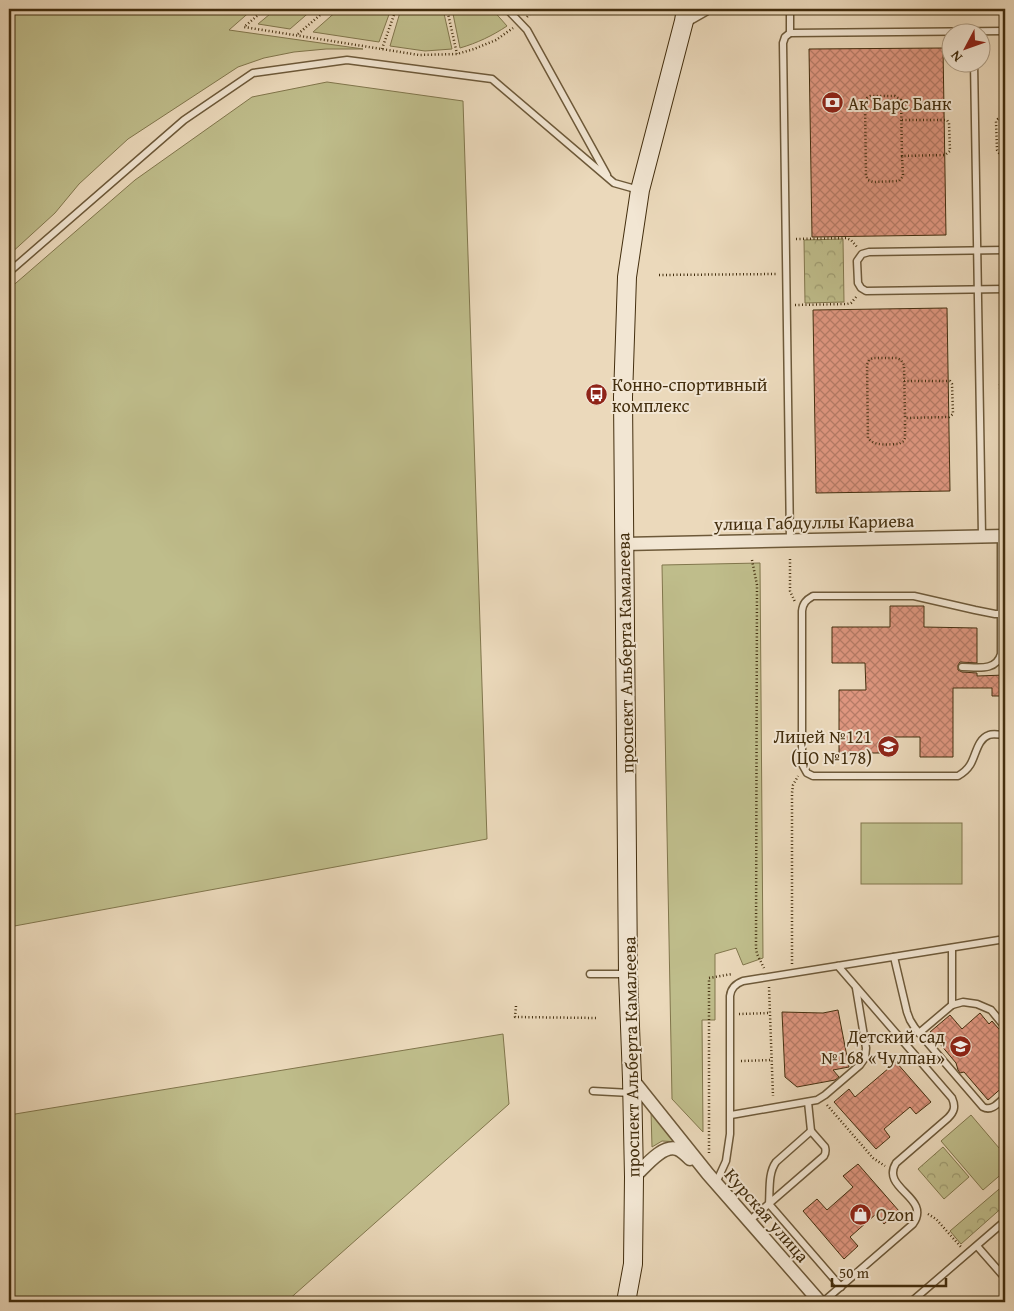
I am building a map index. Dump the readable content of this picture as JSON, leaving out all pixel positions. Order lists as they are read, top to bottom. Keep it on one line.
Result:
{"streets":{"main road":["проспект Альберта Камалеева"],"street":["улица Габдуллы Кариева","Курская улица"]},"crossings":[["улица Габдуллы Кариева","проспект Альберта Камалеева"],["проспект Альберта Камалеева","Курская улица"]],"places":{"bank":["Ак Барс Банк"],"bus stop":["Конно-спортивный комплекс"],"school or university":["Лицей №121 (ЦО №178)","Детский сад №168 «Чулпан»"],"shop":["Ozon"]},"scale_bar":"50 m","north":"bottom left"}
